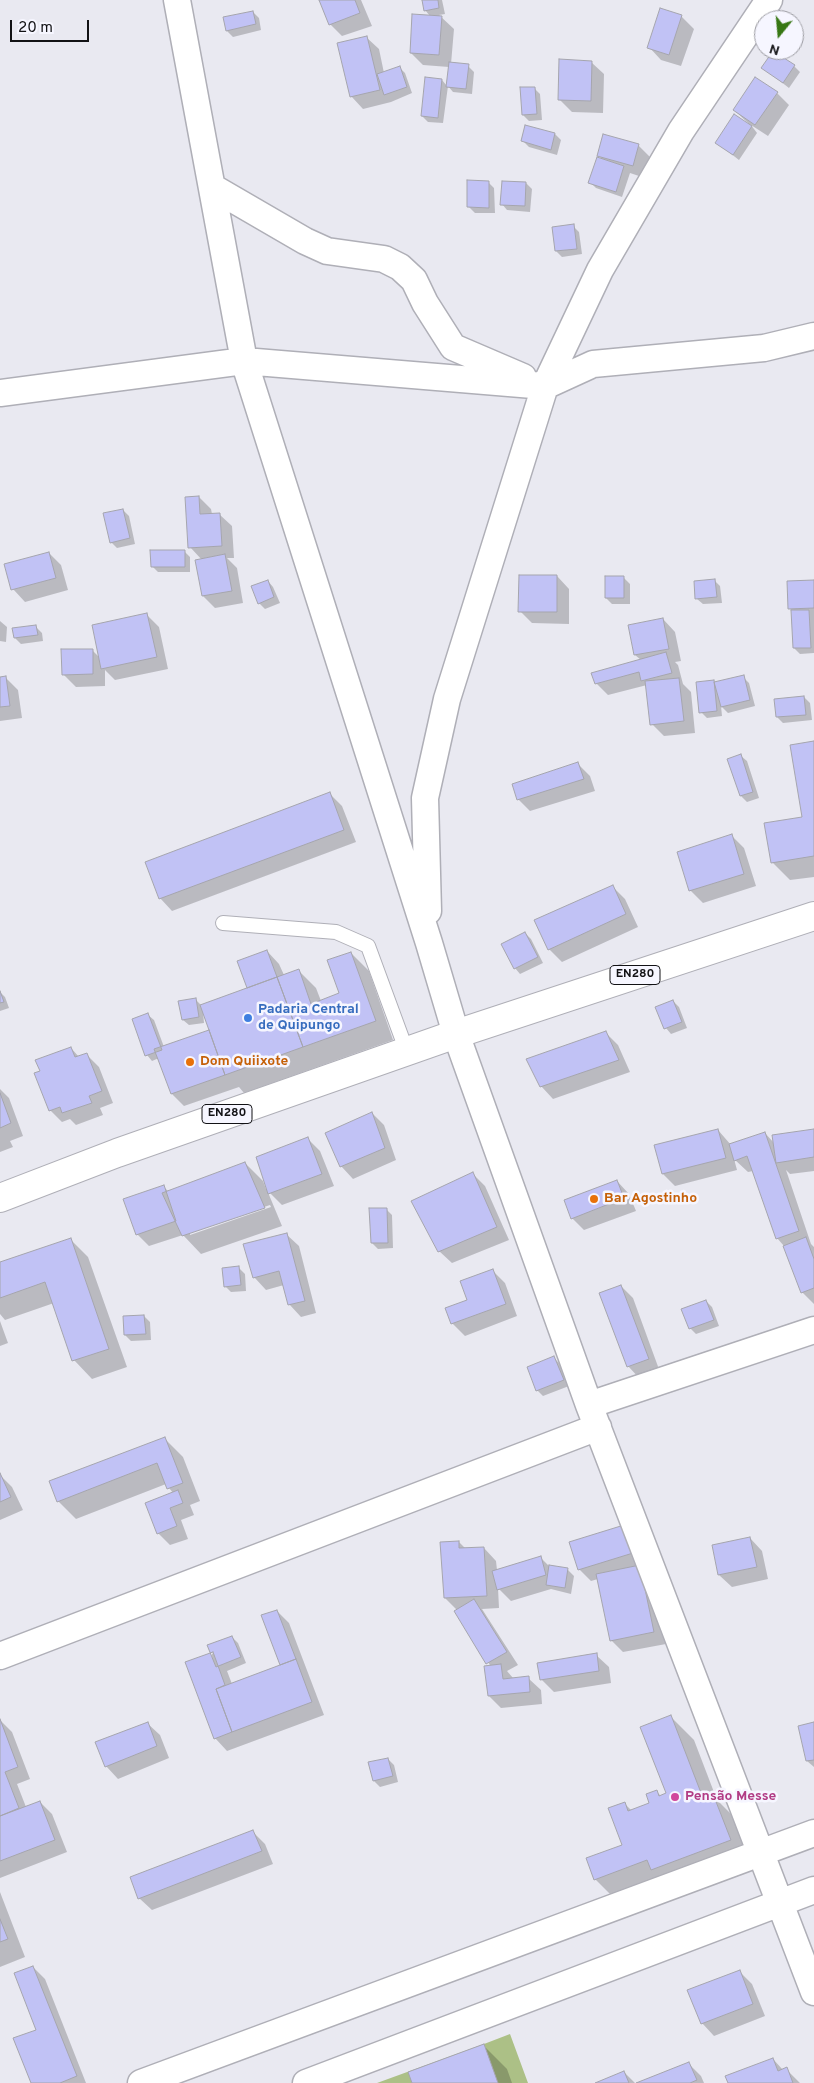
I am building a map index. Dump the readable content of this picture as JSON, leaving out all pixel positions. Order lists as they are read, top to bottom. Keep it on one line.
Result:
{"streets":{"main road":["EN280"]},"places":["Padaria Central de Quipungo","Dom Quiixote","Bar Agostinho","Pensão Messe"],"scale_bar":"20 m","north":"bottom"}
